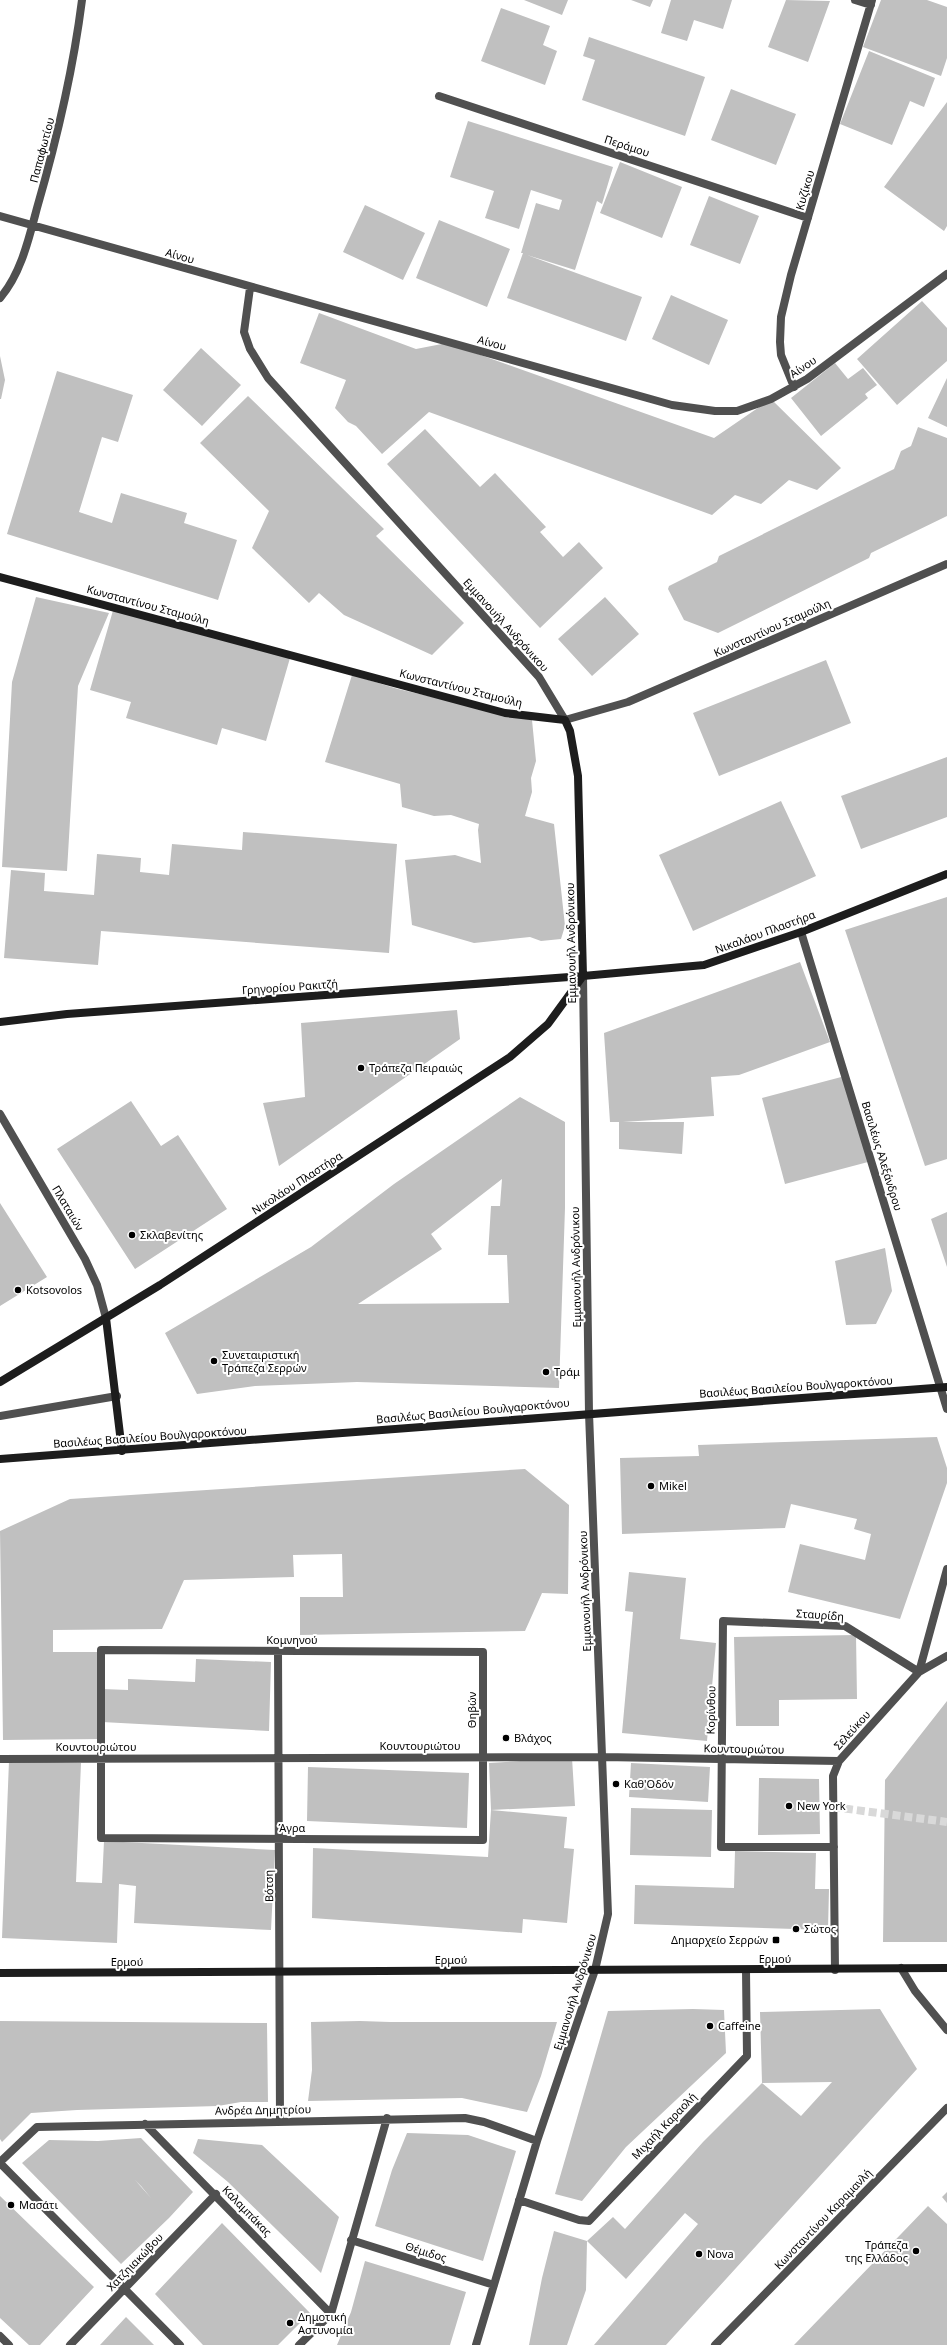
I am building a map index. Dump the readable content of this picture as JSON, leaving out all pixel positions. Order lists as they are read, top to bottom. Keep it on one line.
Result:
{"streets":{"street":["Περάμου","Παπαφωτίου","Κυζίκου","Αίνου","Κωνσταντίνου Σταμούλη","Εμμανουήλ Ανδρόνικου","Νικαλάου Πλαστήρα","Γρηγορίου Ρακιτζή","Βασιλέως Αλεξάνδρου","Νικολάου Πλαστήρα","Πλαταιών","Βασιλέως Βασιλείου Βουλγαροκτόνου","Σταυρίδη","Κομνηνού","Θηβών","Κορίνθου","Σελεύκου","Κουντουριώτου","Άγρα","Βότση","Ερμού","Ανδρέα Δημητρίου","Μιχαήλ Καραολή","Καλαμπάκας","Κωνσταντίνου Καραμανλή","Θέμιδος","Χατζηιακώβου"]},"crossings":[["Περάμου","Κυζίκου"],["Παπαφωτίου","Αίνου"],["Κυζίκου","Αίνου"],["Αίνου","Εμμανουήλ Ανδρόνικου"],["Κωνσταντίνου Σταμούλη","Εμμανουήλ Ανδρόνικου"],["Εμμανουήλ Ανδρόνικου","Νικαλάου Πλαστήρα"],["Εμμανουήλ Ανδρόνικου","Γρηγορίου Ρακιτζή"],["Εμμανουήλ Ανδρόνικου","Νικολάου Πλαστήρα"],["Εμμανουήλ Ανδρόνικου","Βασιλέως Βασιλείου Βουλγαροκτόνου"],["Εμμανουήλ Ανδρόνικου","Κουντουριώτου"],["Εμμανουήλ Ανδρόνικου","Ερμού"],["Εμμανουήλ Ανδρόνικου","Ανδρέα Δημητρίου"],["Εμμανουήλ Ανδρόνικου","Μιχαήλ Καραολή"],["Εμμανουήλ Ανδρόνικου","Θέμιδος"],["Νικαλάου Πλαστήρα","Γρηγορίου Ρακιτζή"],["Νικαλάου Πλαστήρα","Βασιλέως Αλεξάνδρου"],["Νικαλάου Πλαστήρα","Νικολάου Πλαστήρα"],["Γρηγορίου Ρακιτζή","Νικολάου Πλαστήρα"],["Βασιλέως Αλεξάνδρου","Βασιλέως Βασιλείου Βουλγαροκτόνου"],["Νικολάου Πλαστήρα","Πλαταιών"],["Σταυρίδη","Κορίνθου"],["Σταυρίδη","Σελεύκου"],["Κομνηνού","Θηβών"],["Κομνηνού","Κουντουριώτου"],["Κομνηνού","Άγρα"],["Κομνηνού","Βότση"],["Θηβών","Κουντουριώτου"],["Θηβών","Άγρα"],["Κορίνθου","Σελεύκου"],["Κορίνθου","Κουντουριώτου"],["Σελεύκου","Κουντουριώτου"],["Σελεύκου","Ερμού"],["Κουντουριώτου","Άγρα"],["Κουντουριώτου","Βότση"],["Άγρα","Βότση"],["Βότση","Ερμού"],["Βότση","Ανδρέα Δημητρίου"],["Ερμού","Μιχαήλ Καραολή"],["Ανδρέα Δημητρίου","Καλαμπάκας"],["Καλαμπάκας","Χατζηιακώβου"]],"places":{"other":["Τράπεζα Πειραιώς","Σκλαβενίτης","Kotsovolos","Συνεταιριστική Τράπεζα Σερρών","Τράμ","Mikel","Βλάχος","Καθ'Οδόν","New York","Σώτος","Caffeine","Μασάτι","Τράπεζα της Ελλάδος","Nova","Δημοτική Αστυνομία"],"transit":["Δημαρχείο Σερρών"]}}
